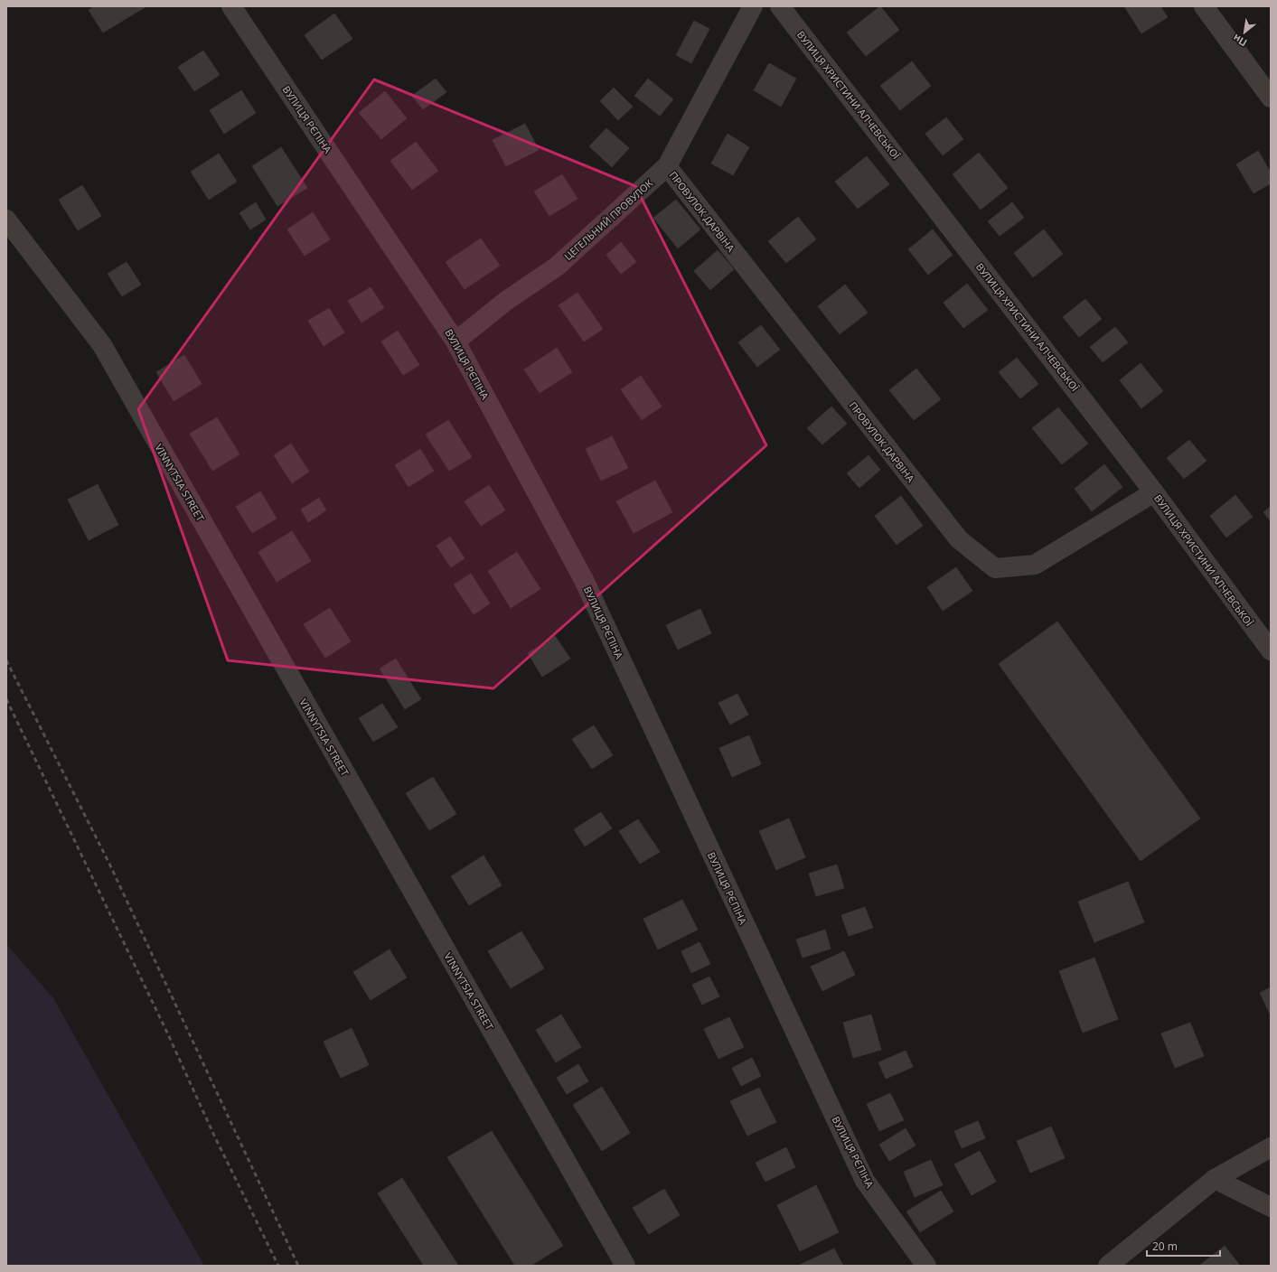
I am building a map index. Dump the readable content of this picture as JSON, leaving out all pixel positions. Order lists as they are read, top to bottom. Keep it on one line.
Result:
{"streets":{"street":["ВУЛИЦЯ ХРИСТИНИ АЛЧЕВСЬКОЇ","ВУЛИЦЯ РЄПІНА","ПРОВУЛОК ДАРВІНА","ЦЕГЕЛЬНИЙ ПРОВУЛОК","VINNYTSIA STREET"]},"crossings":[["ВУЛИЦЯ ХРИСТИНИ АЛЧЕВСЬКОЇ","ПРОВУЛОК ДАРВІНА"],["ВУЛИЦЯ РЄПІНА","ЦЕГЕЛЬНИЙ ПРОВУЛОК"],["ПРОВУЛОК ДАРВІНА","ЦЕГЕЛЬНИЙ ПРОВУЛОК"]],"scale_bar":"20 m","north":"bottom left"}
